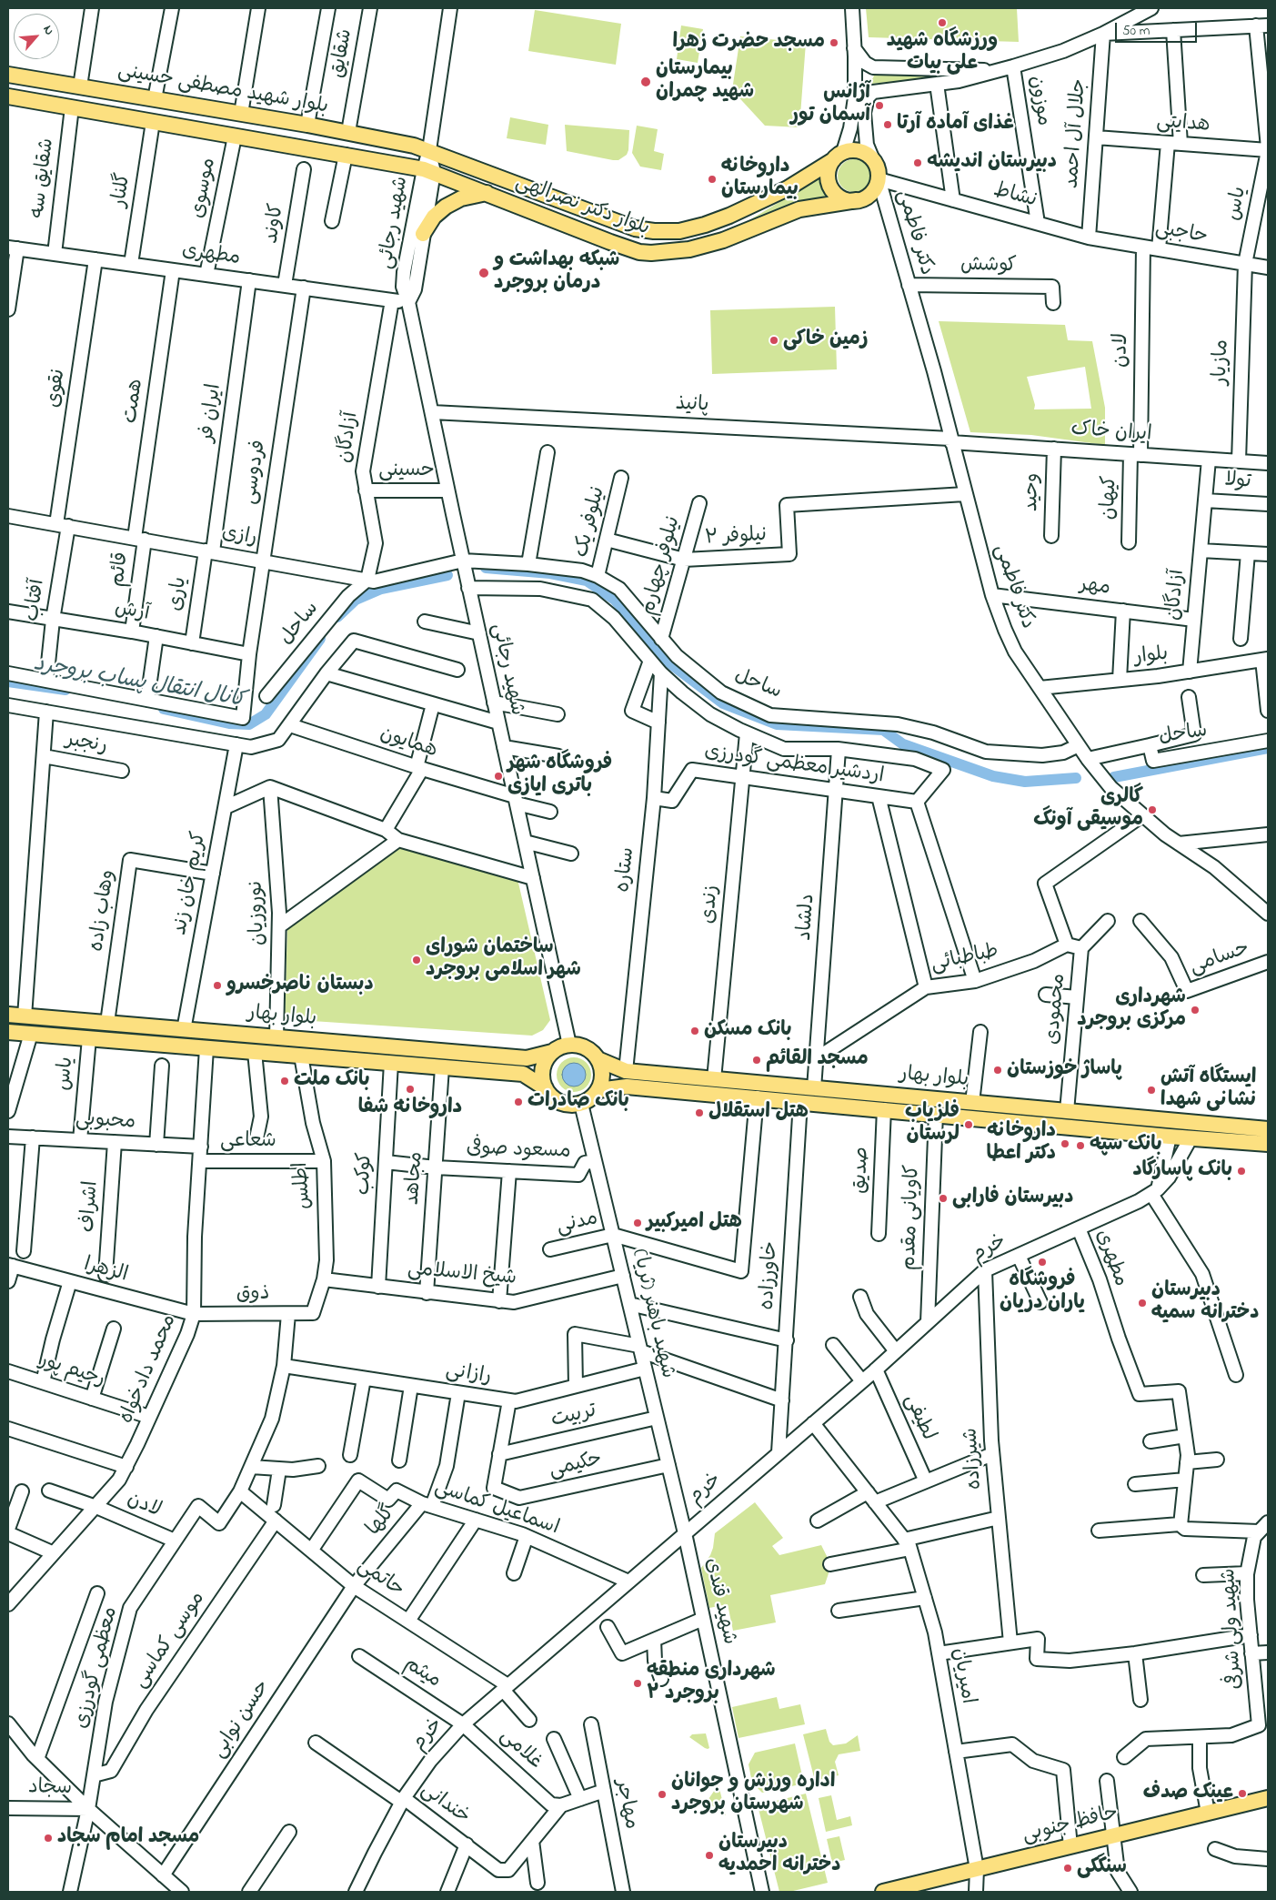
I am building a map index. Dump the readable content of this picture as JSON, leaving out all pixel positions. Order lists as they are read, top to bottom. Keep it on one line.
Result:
{"streets":{"main road":["بلوار شهید مصطفی حسینی","بلوار دکتر نصرالهی","بلوار بهار","حافظ جنوبی"],"street":["شقایق","موزون","هدایتی","جلال آل احمد","شقایق سه","موسوی","گلنار","نشاط","یاس","شهید رجائی","کاوند","دکتر فاطمی","حاجبی","مطهری","کوشش","لادن","مازیار","نقوی","همت","پانیذ","ایران فر","ایران خاک","آزادگان","حسینی","فردوسی","تولا","وحید","کیهان","نیلوفر یک","رازی","نیلوفر ۲","نیلوفر چهارم","قائم","مهر","یاری","آفتاب","آرش","ساحل","بلوار","همایون","رنجبر","اردشیر معظمی گودرزی","ستاره","کریم خان زند","زندی","وهاب زاده","نوروزیان","دلشاد","طباطبائی","حسامی","محمودی","محبوبی","شعاعی","مسعود صوفی","صدیق","کوکب","مجاهد","اطلس","اشراف","کاویانی مقدم","مدنی","خرم","الزهرا","شیخ الاسلامی","خاورزاده","ذوق","شهید باهنر (ثریا)","محمد دادخواه","رحیم پور","رازانی","تربیت","لطیفی","شیرزاده","حکیمی","اسماعیل کماسی","گلها","حاتمی","شهید قندی","شهید ولی شرفی","موسی کماسی","معظمی گودرزی","میثم","امیریان","حسن نوابی","غلامی","سجاد","خندانی","مهاجر"]},"crossings":[["شقایق","بلوار شهید مصطفی حسینی"],["بلوار شهید مصطفی حسینی","شقایق سه"],["بلوار شهید مصطفی حسینی","موسوی"],["بلوار شهید مصطفی حسینی","گلنار"],["بلوار شهید مصطفی حسینی","بلوار دکتر نصرالهی"],["بلوار شهید مصطفی حسینی","شهید رجائی"],["موزون","نشاط"],["هدایتی","جلال آل احمد"],["هدایتی","یاس"],["جلال آل احمد","نشاط"],["جلال آل احمد","حاجبی"],["شقایق سه","مطهری"],["موسوی","مطهری"],["گلنار","مطهری"],["نشاط","بلوار دکتر نصرالهی"],["نشاط","دکتر فاطمی"],["نشاط","حاجبی"],["یاس","حاجبی"],["یاس","مازیار"],["یاس","بلوار بهار"],["یاس","محبوبی"],["بلوار دکتر نصرالهی","شهید رجائی"],["بلوار دکتر نصرالهی","دکتر فاطمی"],["شهید رجائی","مطهری"],["شهید رجائی","پانیذ"],["شهید رجائی","حسینی"],["شهید رجائی","رازی"],["شهید رجائی","ساحل"],["شهید رجائی","همایون"],["شهید رجائی","بلوار بهار"],["شهید رجائی","شهید باهنر (ثریا)"],["کاوند","مطهری"],["دکتر فاطمی","کوشش"],["دکتر فاطمی","پانیذ"],["دکتر فاطمی","ایران خاک"],["دکتر فاطمی","نیلوفر ۲"],["دکتر فاطمی","مهر"],["دکتر فاطمی","ساحل"],["دکتر فاطمی","بلوار"],["دکتر فاطمی","محمودی"],["حاجبی","لادن"],["حاجبی","مازیار"],["مطهری","نقوی"],["مطهری","همت"],["مطهری","ایران فر"],["مطهری","آزادگان"],["مطهری","فردوسی"],["مطهری","خرم"],["لادن","ایران خاک"],["لادن","کیهان"],["لادن","محمد دادخواه"],["لادن","معظمی گودرزی"],["مازیار","ایران خاک"],["نقوی","رازی"],["نقوی","آفتاب"],["همت","رازی"],["همت","قائم"],["پانیذ","ایران خاک"],["ایران فر","رازی"],["ایران فر","یاری"],["ایران خاک","آزادگان"],["ایران خاک","وحید"],["ایران خاک","کیهان"],["آزادگان","حسینی"],["آزادگان","تولا"],["آزادگان","رازی"],["آزادگان","مهر"],["آزادگان","ساحل"],["آزادگان","بلوار"],["فردوسی","رازی"],["فردوسی","آرش"],["نیلوفر یک","نیلوفر ۲"],["نیلوفر یک","ساحل"],["رازی","قائم"],["رازی","یاری"],["رازی","آفتاب"],["رازی","ساحل"],["نیلوفر ۲","نیلوفر چهارم"],["نیلوفر چهارم","ساحل"],["قائم","آرش"],["یاری","آرش"],["آفتاب","آرش"],["رنجبر","بلوار بهار"],["اردشیر معظمی گودرزی","ستاره"],["اردشیر معظمی گودرزی","زندی"],["اردشیر معظمی گودرزی","دلشاد"],["ستاره","بلوار بهار"],["کریم خان زند","وهاب زاده"],["کریم خان زند","بلوار بهار"],["زندی","بلوار بهار"],["وهاب زاده","بلوار بهار"],["نوروزیان","بلوار بهار"],["دلشاد","طباطبائی"],["دلشاد","بلوار بهار"],["طباطبائی","محمودی"],["محمودی","بلوار بهار"],["بلوار بهار","صدیق"],["بلوار بهار","کوکب"],["بلوار بهار","مجاهد"],["بلوار بهار","اطلس"],["بلوار بهار","کاویانی مقدم"],["بلوار بهار","خرم"],["بلوار بهار","خاورزاده"],["بلوار بهار","شهید باهنر (ثریا)"],["بلوار بهار","محمد دادخواه"],["محبوبی","اشراف"],["محبوبی","محمد دادخواه"],["شعاعی","اطلس"],["شعاعی","محمد دادخواه"],["مسعود صوفی","کوکب"],["مسعود صوفی","مجاهد"],["مسعود صوفی","شهید باهنر (ثریا)"],["کوکب","شیخ الاسلامی"],["مجاهد","شیخ الاسلامی"],["اطلس","شیخ الاسلامی"],["اطلس","ذوق"],["کاویانی مقدم","خرم"],["مدنی","شهید باهنر (ثریا)"],["خرم","خاورزاده"],["خرم","شهید باهنر (ثریا)"],["خرم","لطیفی"],["خرم","شیرزاده"],["خرم","اسماعیل کماسی"],["خرم","حاتمی"],["خرم","شهید قندی"],["خرم","میثم"],["خرم","امیریان"],["خرم","غلامی"],["خرم","خندانی"],["الزهرا","ذوق"],["الزهرا","محمد دادخواه"],["شیخ الاسلامی","شهید باهنر (ثریا)"],["ذوق","محمد دادخواه"],["ذوق","معظمی گودرزی"],["شهید باهنر (ثریا)","رازانی"],["شهید باهنر (ثریا)","تربیت"],["شهید باهنر (ثریا)","حکیمی"],["شهید باهنر (ثریا)","شهید قندی"],["محمد دادخواه","رحیم پور"],["رازانی","گلها"],["رازانی","معظمی گودرزی"],["تربیت","حکیمی"],["اسماعیل کماسی","گلها"],["اسماعیل کماسی","حاتمی"],["گلها","حاتمی"],["گلها","حسن نوابی"],["حاتمی","موسی کماسی"],["حاتمی","معظمی گودرزی"],["حاتمی","حسن نوابی"],["موسی کماسی","معظمی گودرزی"],["معظمی گودرزی","سجاد"],["میثم","غلامی"],["امیریان","حافظ جنوبی"]],"water":["کانال انتقال پساب بروجرد"],"places":["ورزشگاه شهید علی بیات","مسجد حضرت زهرا","بیمارستان شهید چمران","آژانس آسمان تور","غذای آماده آرتا","دبیرستان اندیشه","داروخانه بیمارستان","شبکه بهداشت و درمان بروجرد","زمین خاکی","فروشگاه شهر باتری ایازی","گالری موسیقی آونگ","ساختمان شورای شهر اسلامی بروجرد","دبستان ناصرخسرو","شهرداری مرکزی بروجرد","بانک مسکن","مسجد القائم","پاساژ خوزستان","بانک ملت","داروخانه شفا","ایستگاه آتش نشانی شهدا","بانک صادرات","هتل استقلال","فلزیاب لرستان","داروخانه دکتر اعطا","بانک سپه","بانک پاسارگاد","دبیرستان فارابی","هتل امیرکبیر","فروشگاه یاران دریان","دبیرستان دخترانه سمیه","شهرداری منطقه ۲ بروجرد","عینک صدف","اداره ورزش و جوانان شهرستان بروجرد","مسجد امام سجاد","دبیرستان دخترانه احمدیه","سنگکی"],"scale_bar":"50 m","north":"top right"}
